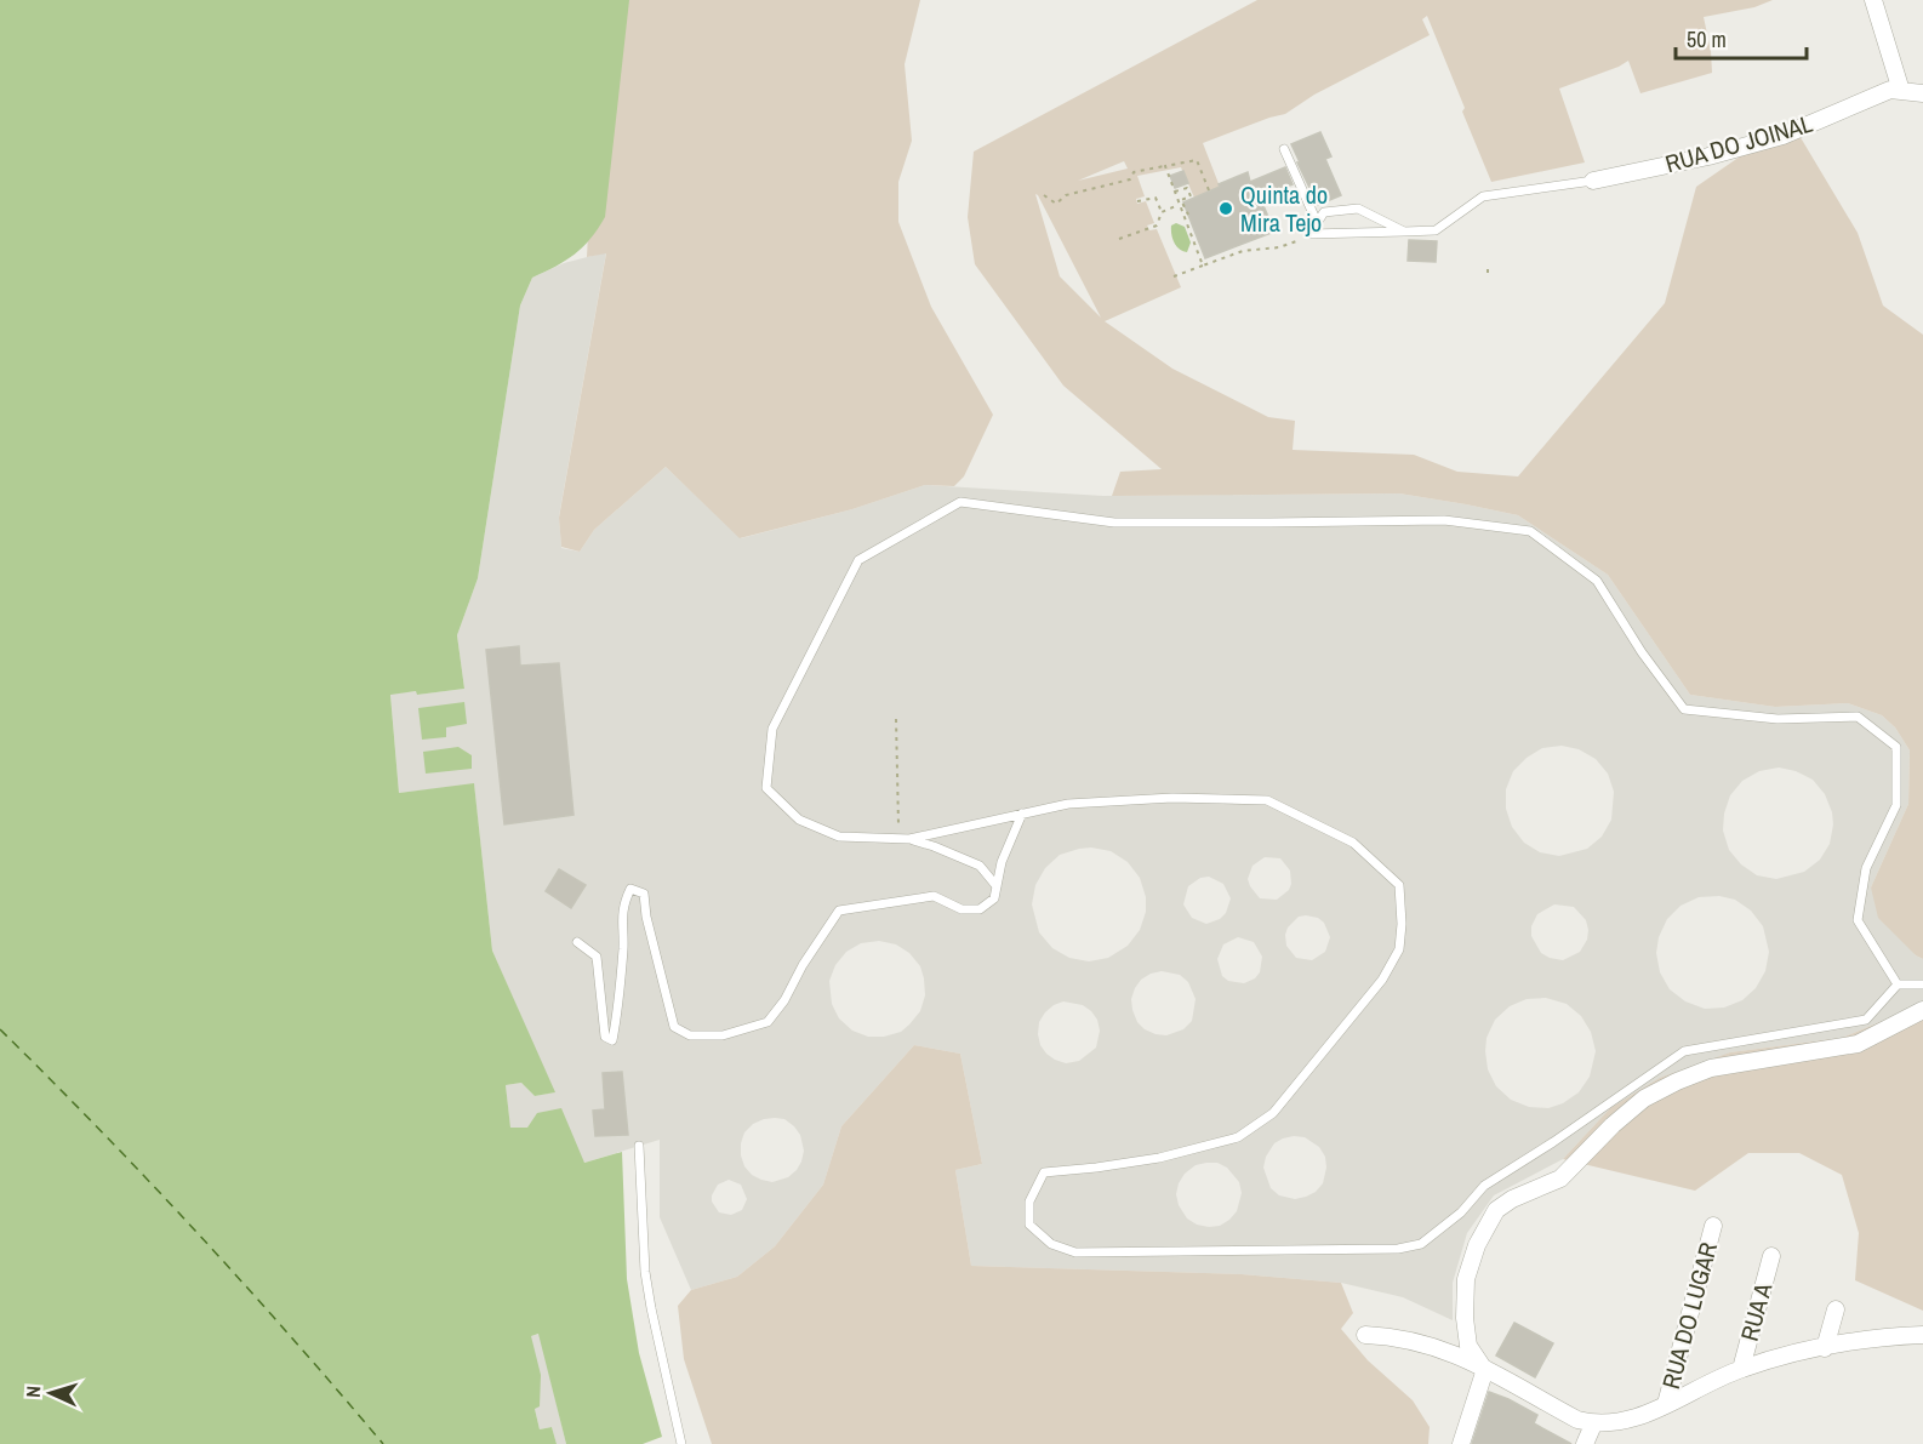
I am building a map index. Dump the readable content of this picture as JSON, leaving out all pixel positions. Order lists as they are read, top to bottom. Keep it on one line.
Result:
{"streets":{"street":["RUA DO JOINAL","RUA A","RUA DO LUGAR"]},"places":["Quinta do Mira Tejo"],"scale_bar":"50 m","north":"left"}
